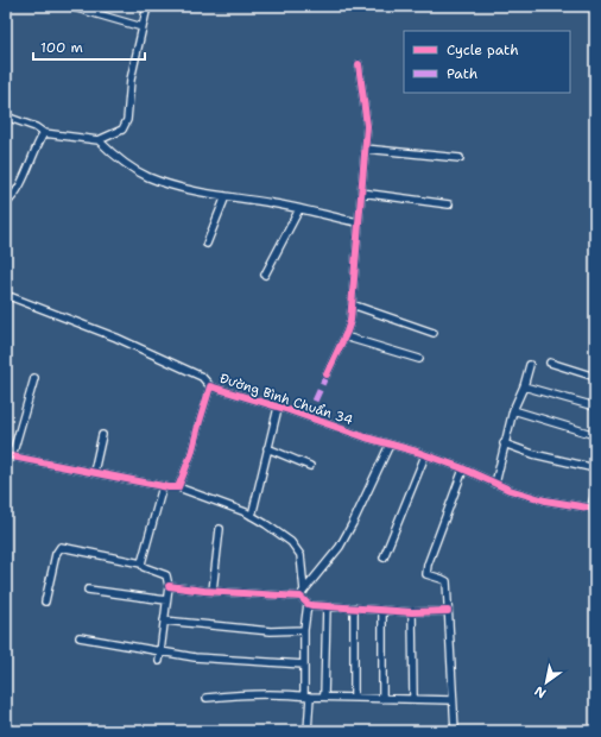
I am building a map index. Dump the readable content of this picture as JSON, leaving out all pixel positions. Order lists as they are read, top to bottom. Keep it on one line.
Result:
{"streets":{"street":["Đường Bình Chuẩn 34"]},"legend":["Cycle path","Path"],"scale_bar":"100 m","north":"bottom left"}
